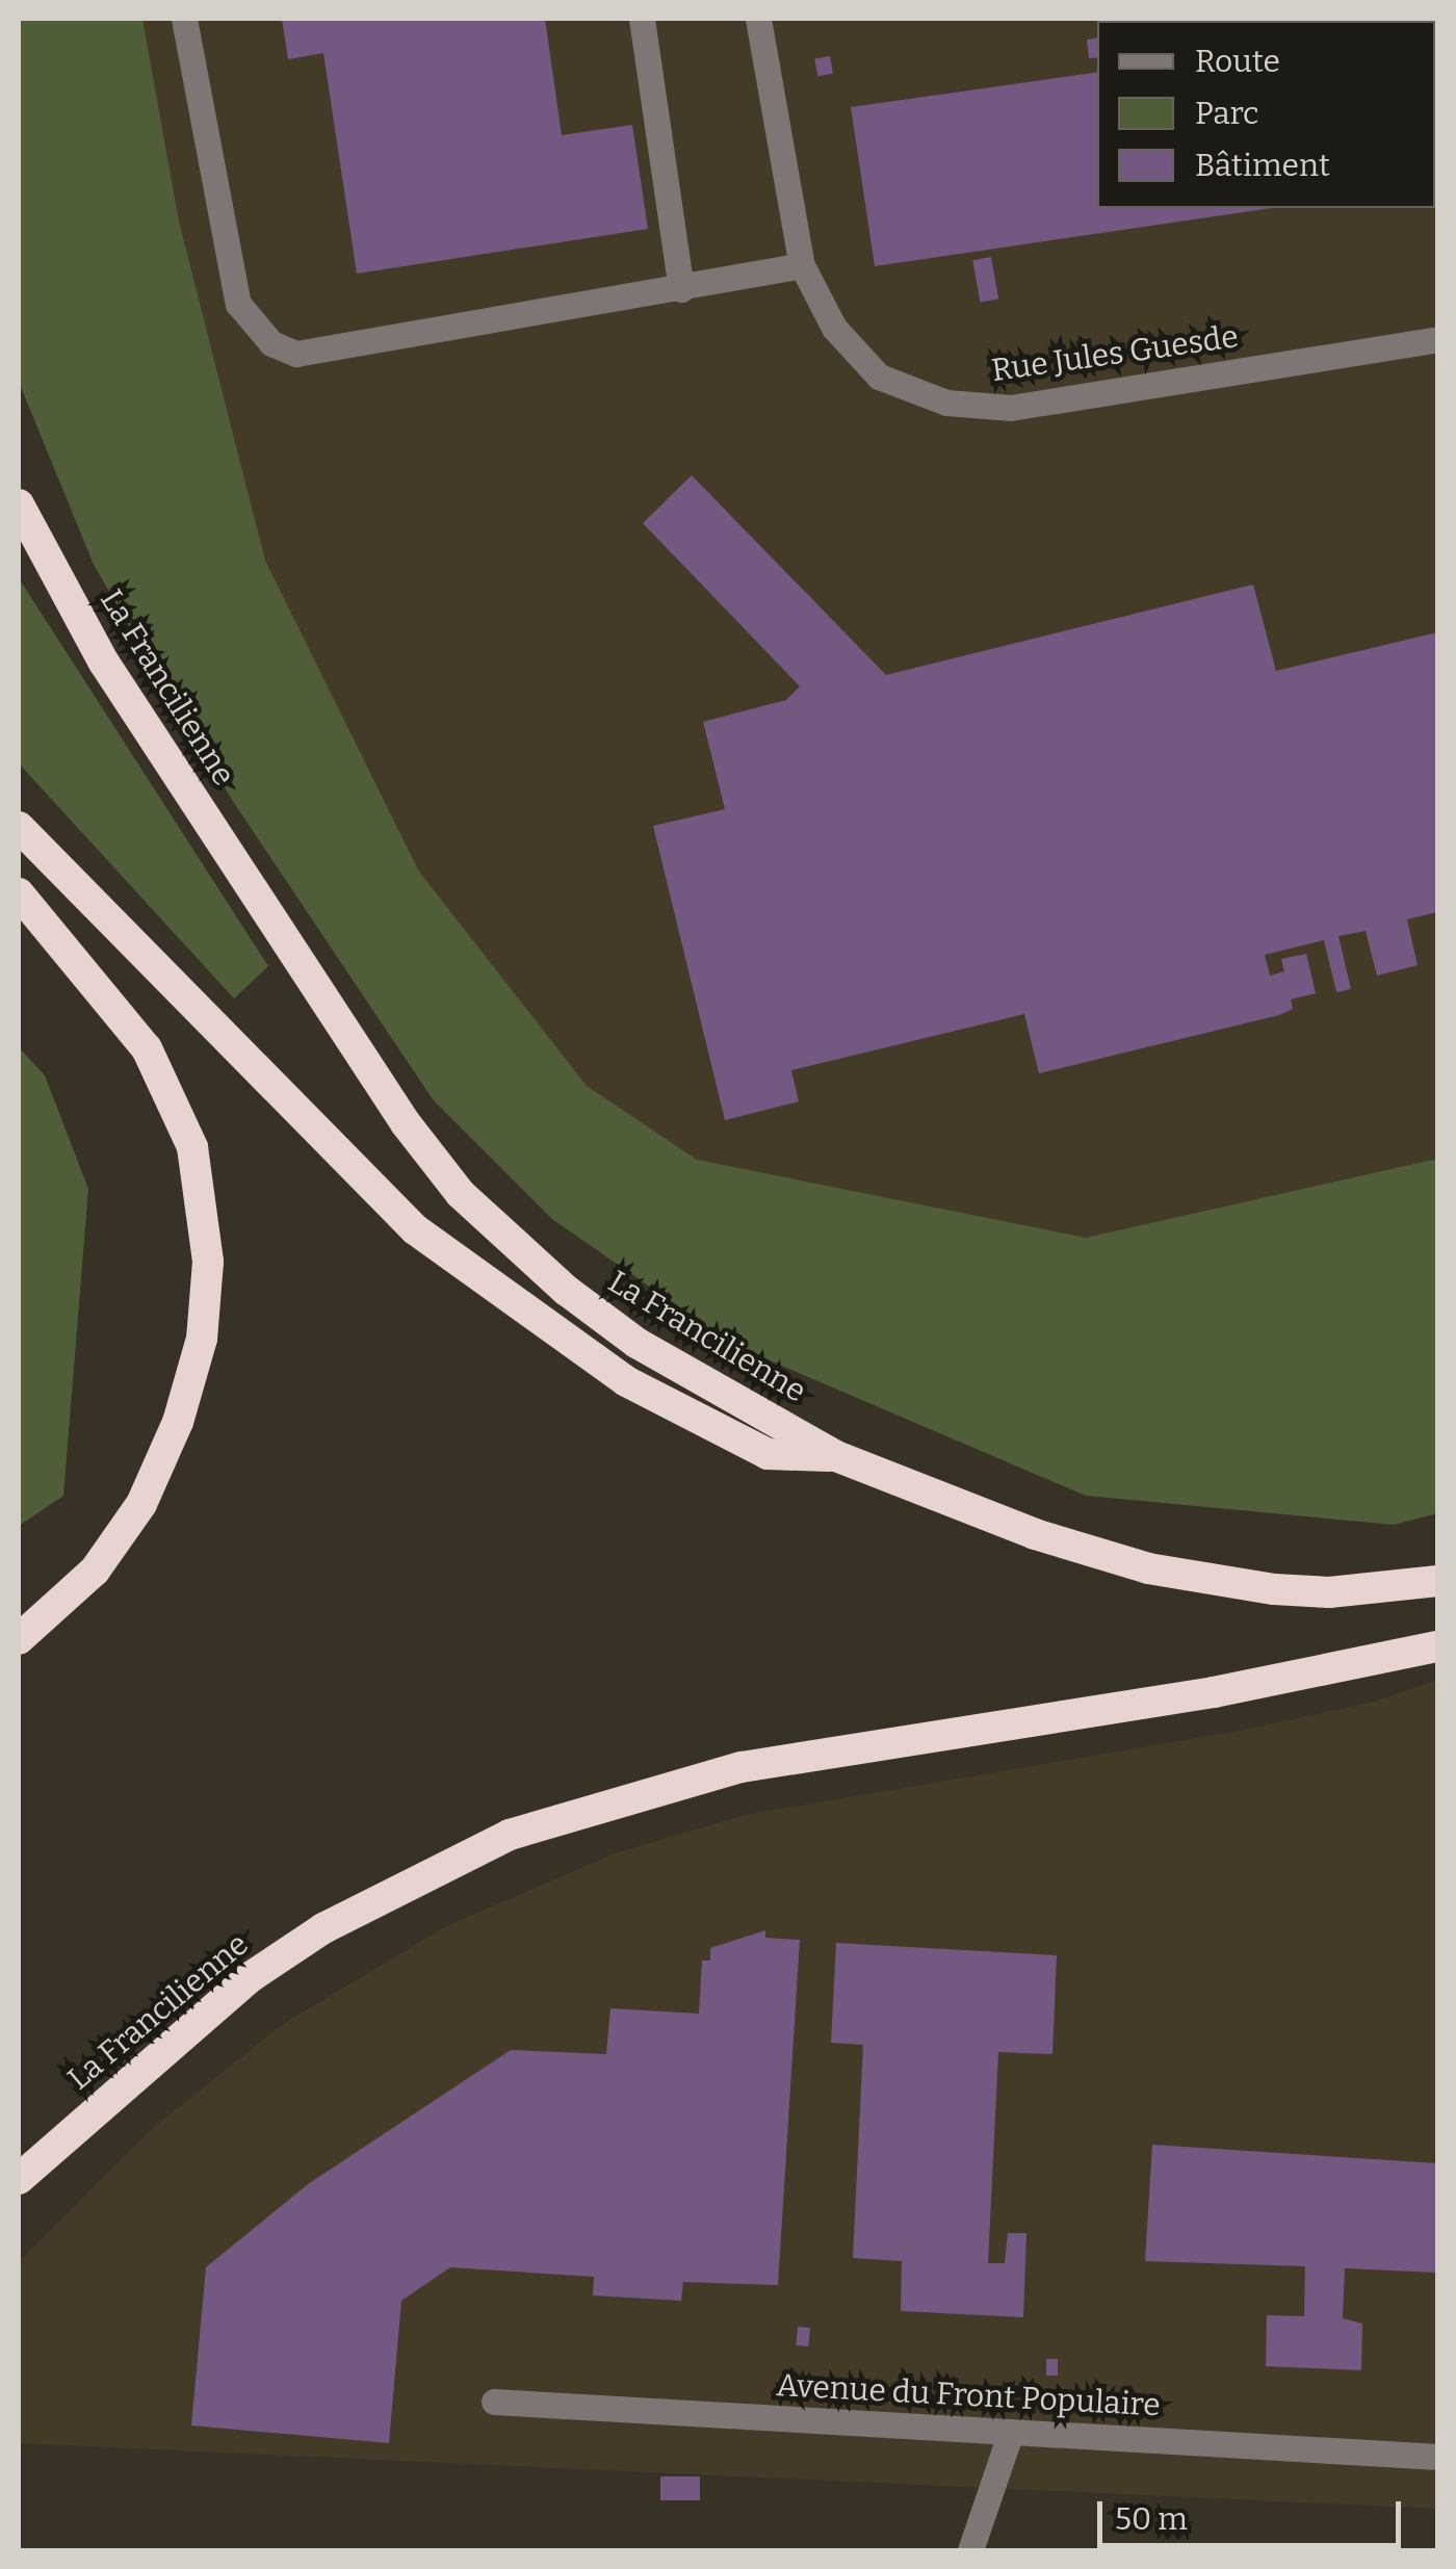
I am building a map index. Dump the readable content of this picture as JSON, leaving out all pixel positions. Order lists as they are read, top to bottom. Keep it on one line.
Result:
{"streets":{"highway":["La Francilienne"],"street":["Rue Jules Guesde","Avenue du Front Populaire"]},"legend":["Route","Parc","Bâtiment"],"scale_bar":"50 m"}
